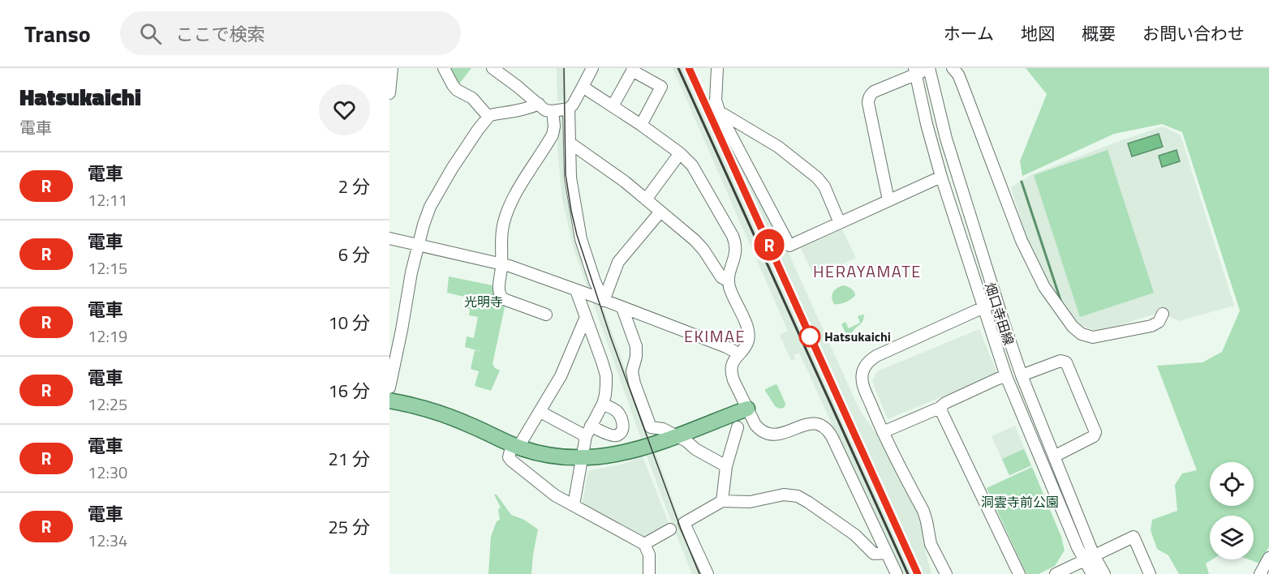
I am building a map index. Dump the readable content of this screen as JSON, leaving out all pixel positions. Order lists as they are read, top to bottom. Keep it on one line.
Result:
{"streets":{"street":["畑口寺田線"]},"districts":["HERAYAMATE","EKIMAE"],"parks":["光明寺","洞雲寺前公園"],"places":["Hatsukaichi"],"page":{"header":"Transo","search":"ここで検索","nav":["ホーム","地図","概要","お問い合わせ"],"heading":["Hatsukaichi","電車"],"on_map":"R","list":[{"mark":"R","name":"電車","note":"12:11","value":"2 分"},{"mark":"R","name":"電車","note":"12:15","value":"6 分"},{"mark":"R","name":"電車","note":"12:19","value":"10 分"},{"mark":"R","name":"電車","note":"12:25","value":"16 分"},{"mark":"R","name":"電車","note":"12:30","value":"21 分"},{"mark":"R","name":"電車","note":"12:34","value":"25 分"}]}}
